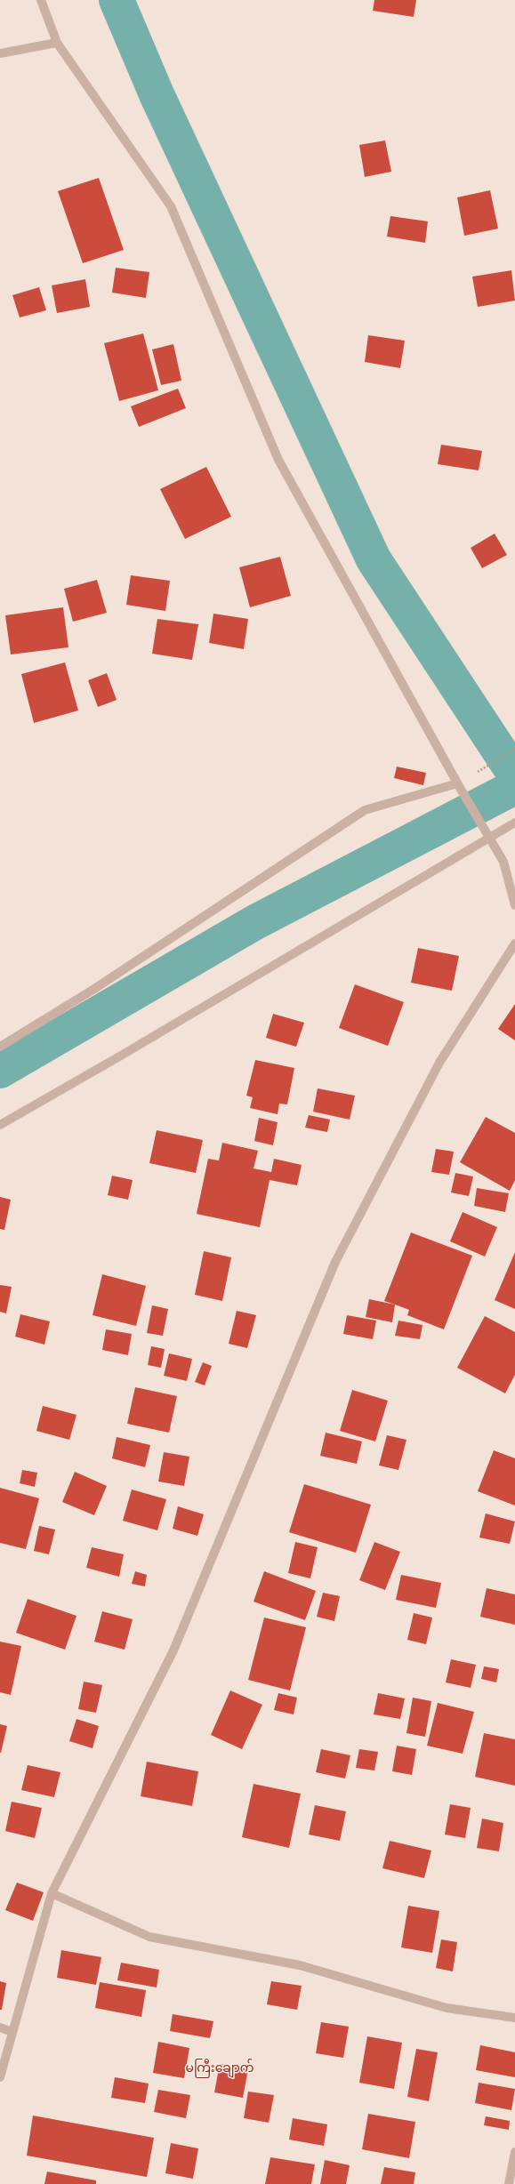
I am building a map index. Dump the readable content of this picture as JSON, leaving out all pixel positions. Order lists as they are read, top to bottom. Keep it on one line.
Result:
{"districts":["မကြီးချောက်"]}
